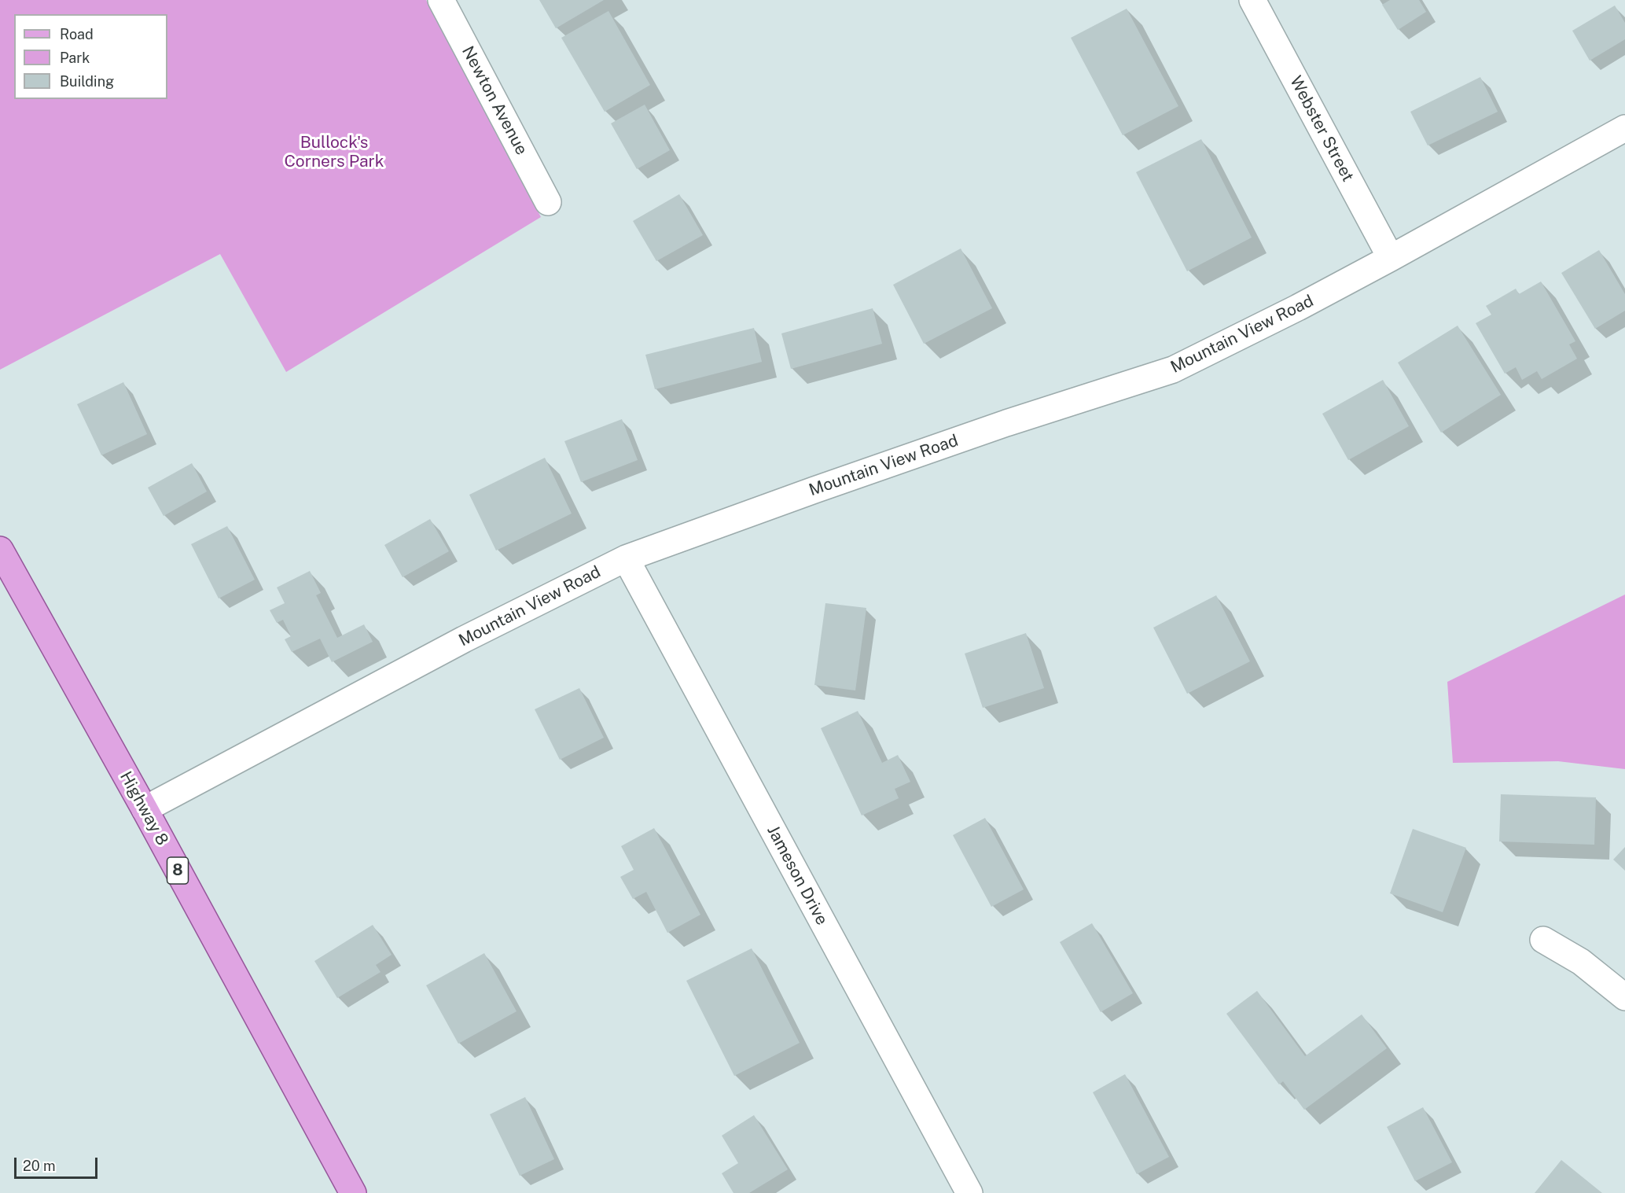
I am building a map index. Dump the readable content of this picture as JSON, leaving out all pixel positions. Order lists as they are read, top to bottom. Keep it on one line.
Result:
{"streets":{"main road":["Highway 8","8"],"street":["Newton Avenue","Webster Street","Mountain View Road","Jameson Drive"]},"crossings":[["Webster Street","Mountain View Road"],["Mountain View Road","Highway 8"],["Mountain View Road","Jameson Drive"]],"parks":["Bullock's Corners Park"],"legend":["Road","Park","Building"],"scale_bar":"20 m"}
